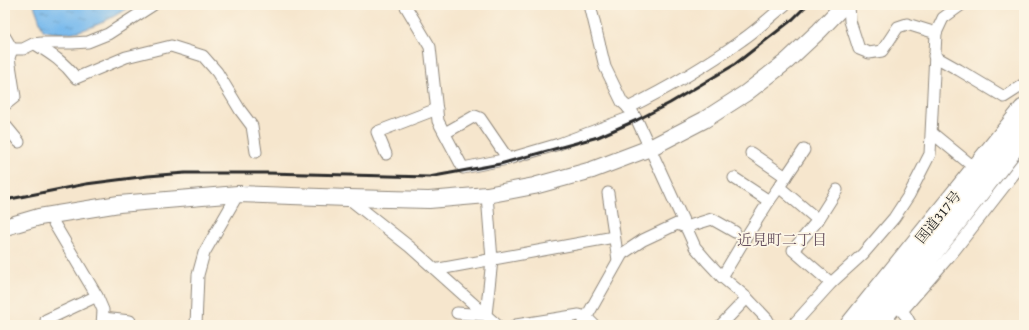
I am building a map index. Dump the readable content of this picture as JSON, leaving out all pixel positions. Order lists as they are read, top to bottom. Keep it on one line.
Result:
{"streets":{"highway":["国道317号"]},"districts":["近見町二丁目"]}
